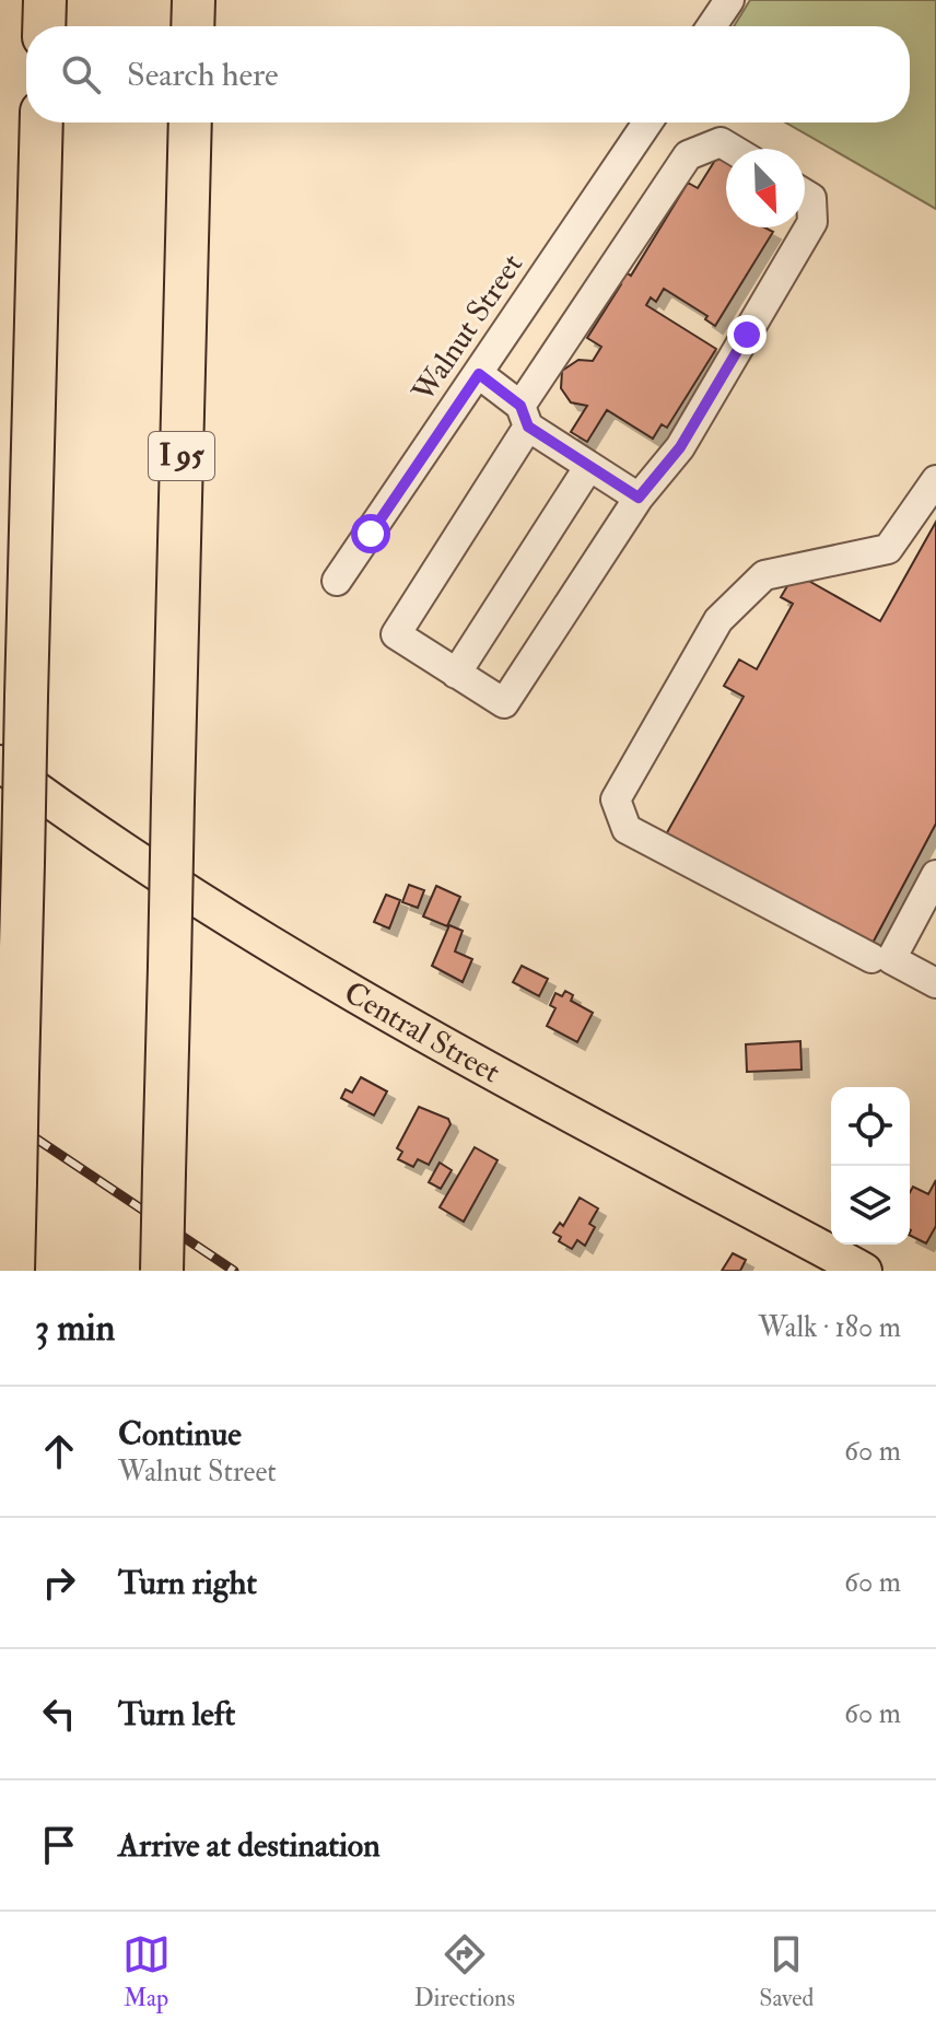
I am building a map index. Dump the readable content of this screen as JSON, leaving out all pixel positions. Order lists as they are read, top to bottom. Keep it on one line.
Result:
{"streets":{"highway":["I 95"],"main road":["Central Street"],"street":["Walnut Street"]},"north":"bottom right","page":{"search":"Search here","heading":["3 min","Walk · 180 m"],"list":[["Continue","Walnut Street","60 m"],["Turn right","60 m"],["Turn left","60 m"],"Arrive at destination"],"nav":["Map","Directions","Saved"]}}
